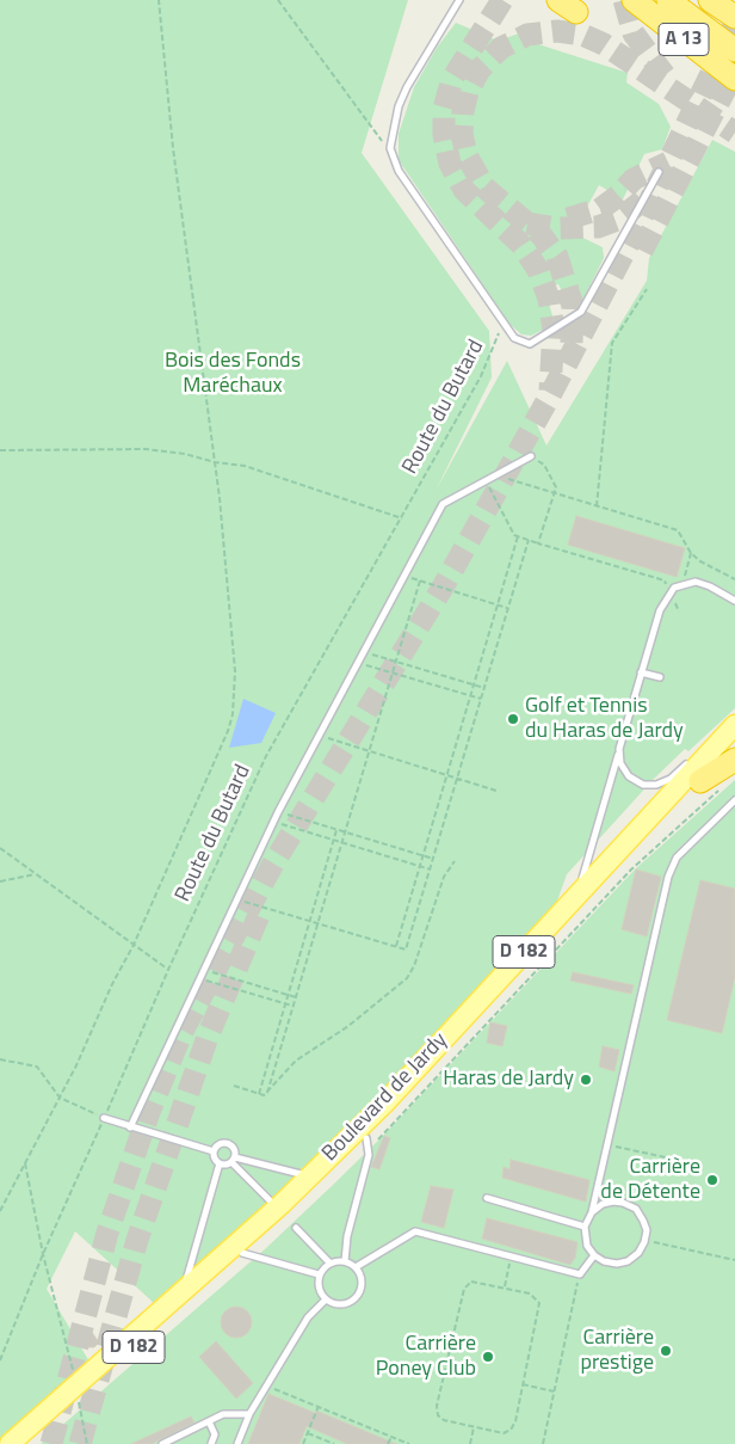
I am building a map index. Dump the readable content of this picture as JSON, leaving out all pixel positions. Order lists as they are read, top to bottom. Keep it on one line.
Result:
{"streets":{"highway":["A 13"],"main road":["D 182","Boulevard de Jardy"],"path":["Route du Butard"]},"parks":["Bois des Fonds Maréchaux"],"places":["Golf et Tennis du Haras de Jardy","Haras de Jardy","Carrière de Détente","Carrière prestige","Carrière Poney Club"]}
